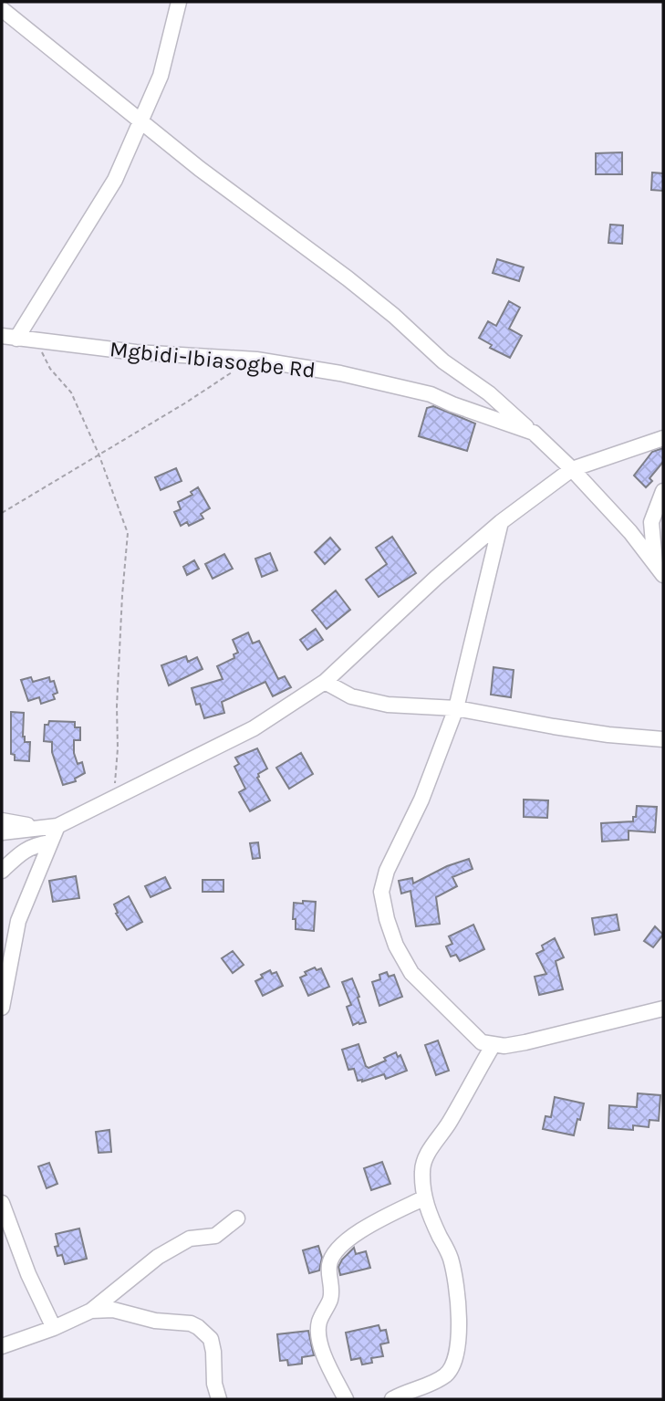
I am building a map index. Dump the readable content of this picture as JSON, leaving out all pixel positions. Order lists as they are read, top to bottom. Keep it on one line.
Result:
{"streets":{"street":["Mgbidi-Ibiasogbe Rd"]}}
